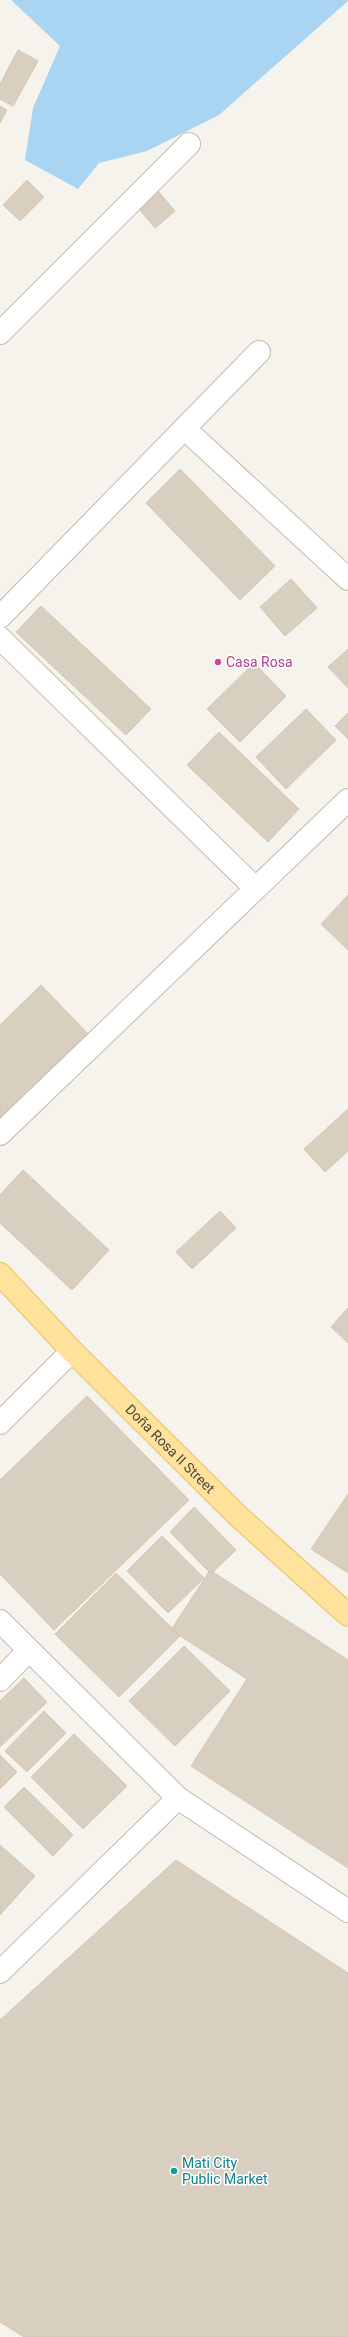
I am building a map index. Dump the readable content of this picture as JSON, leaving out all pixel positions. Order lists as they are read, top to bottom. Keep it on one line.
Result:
{"streets":{"main road":["Doña Rosa II Street"]},"places":["Casa Rosa","Mati City Public Market"]}
